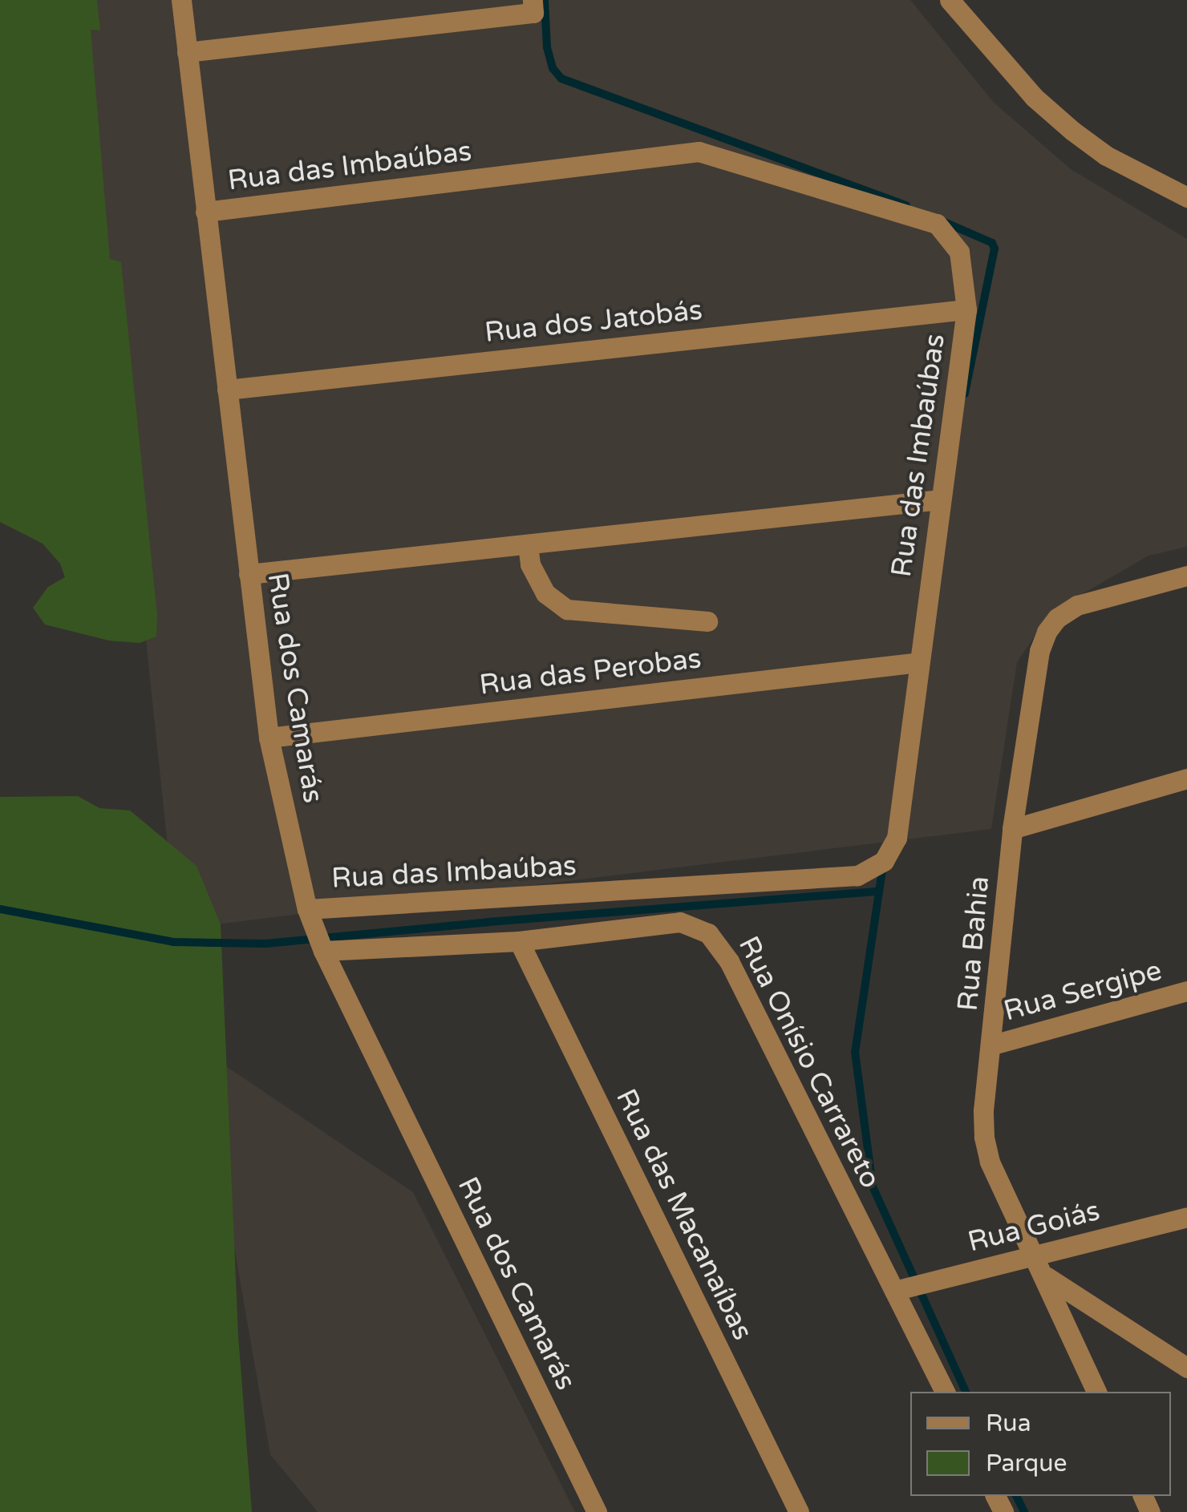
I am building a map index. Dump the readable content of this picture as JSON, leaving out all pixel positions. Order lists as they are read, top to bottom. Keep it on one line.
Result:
{"streets":{"street":["Rua das Imbaúbas","Rua dos Jatobás","Rua das Perobas","Rua dos Camarás","Rua Bahia","Rua Sergipe","Rua Onísio Carrareto","Rua das Macanaíbas","Rua Goiás"]},"crossings":[["Rua das Imbaúbas","Rua dos Jatobás"],["Rua das Imbaúbas","Rua das Perobas"],["Rua das Imbaúbas","Rua dos Camarás"],["Rua dos Jatobás","Rua dos Camarás"],["Rua das Perobas","Rua dos Camarás"],["Rua dos Camarás","Rua Onísio Carrareto"],["Rua Bahia","Rua Sergipe"],["Rua Bahia","Rua Goiás"],["Rua Onísio Carrareto","Rua das Macanaíbas"],["Rua Onísio Carrareto","Rua Goiás"]],"legend":["Rua","Parque"]}
